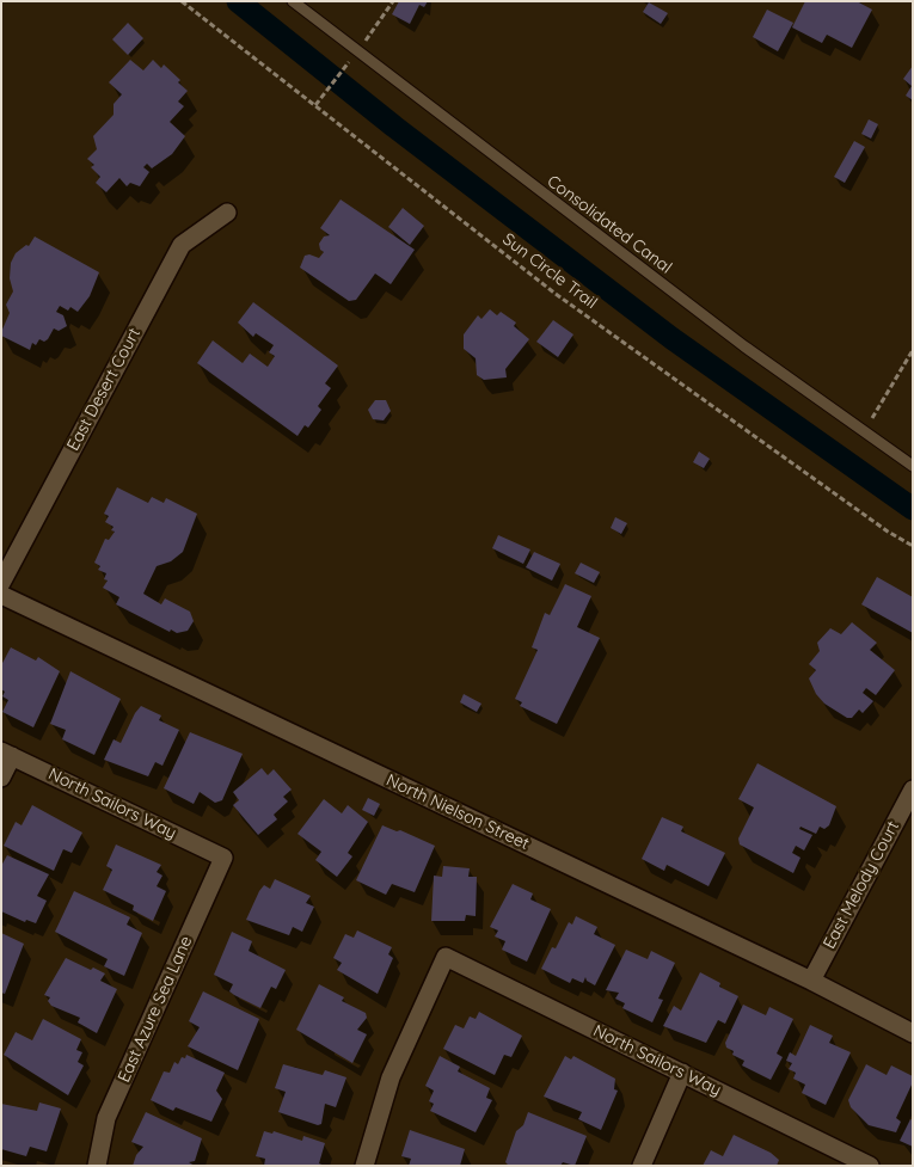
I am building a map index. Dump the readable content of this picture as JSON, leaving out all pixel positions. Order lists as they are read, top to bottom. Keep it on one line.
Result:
{"streets":{"street":["East Desert Court","North Sailors Way","North Nielson Street","East Melody Court","East Azure Sea Lane"],"lane":["Consolidated Canal"],"path":["Sun Circle Trail"]},"crossings":[["North Sailors Way","East Azure Sea Lane"],["North Nielson Street","East Melody Court"]]}
